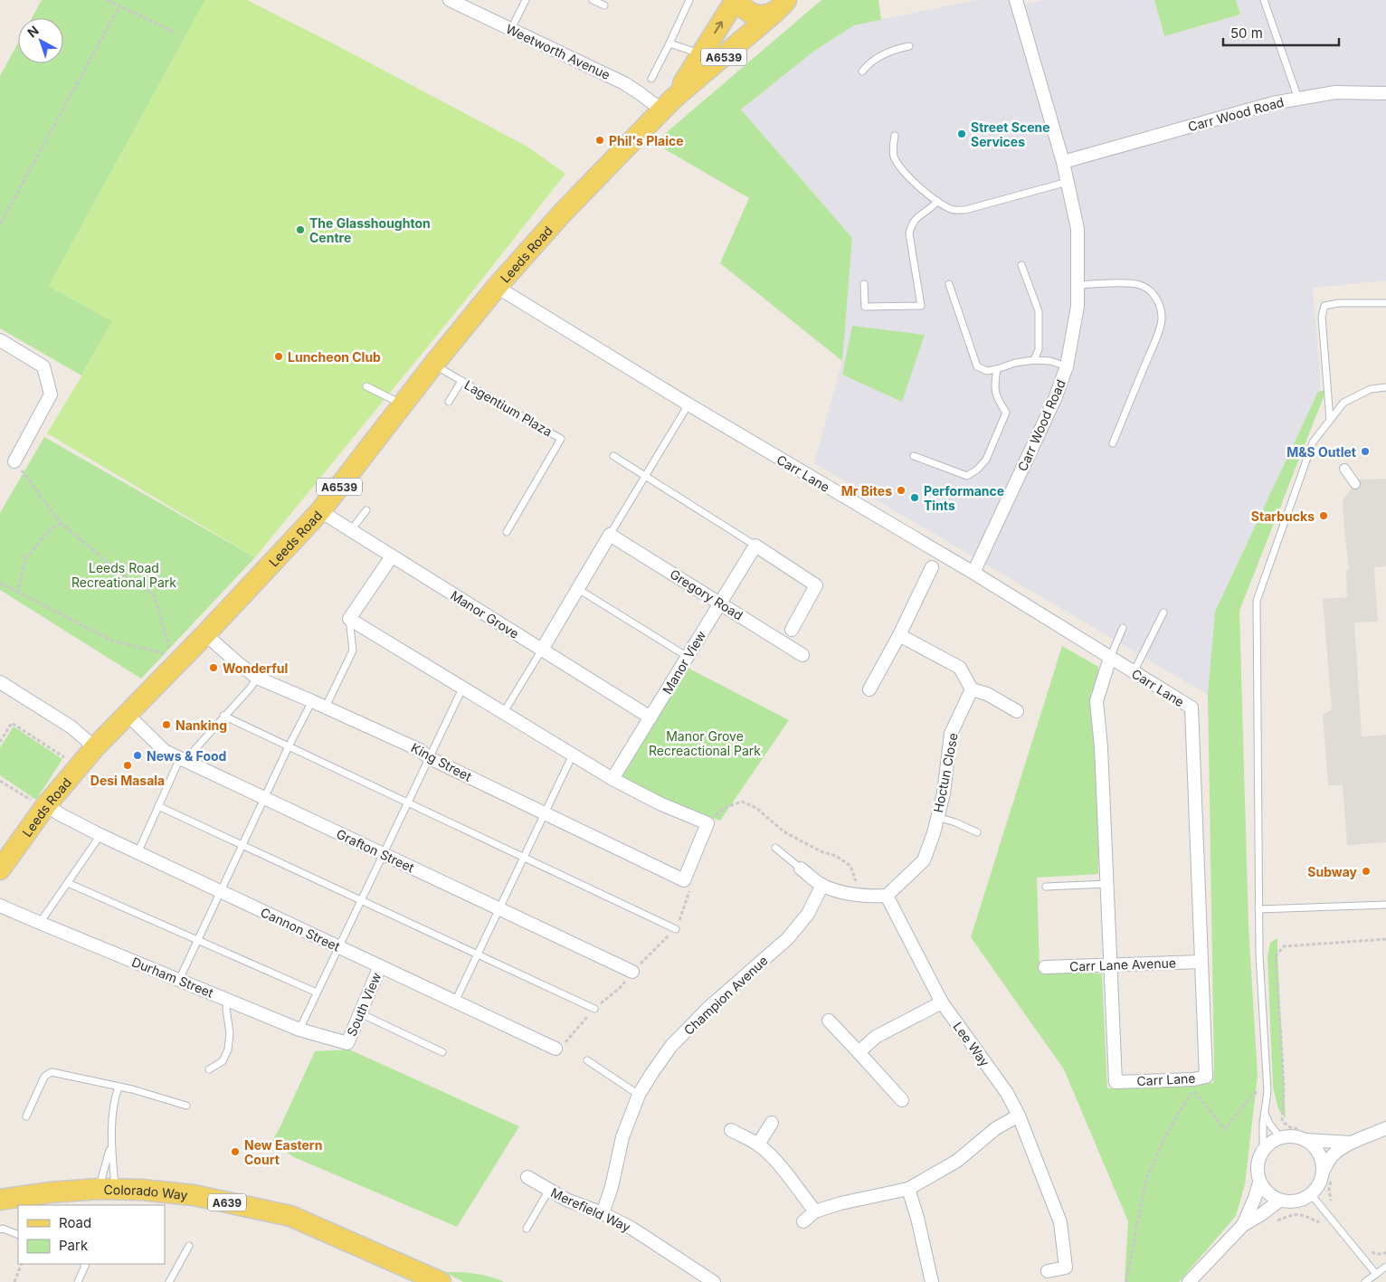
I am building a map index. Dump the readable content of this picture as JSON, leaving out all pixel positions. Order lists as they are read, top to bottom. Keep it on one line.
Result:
{"streets":{"main road":["A6539","Leeds Road","Colorado Way","A639"],"street":["Weetworth Avenue","Carr Wood Road","Carr Lane","Gregory Road","Manor Grove","Manor View","King Street","Hoctun Close","Grafton Street","Cannon Street","Carr Lane Avenue","Durham Street","Champion Avenue","South View","Lee Way","Merefield Way"],"lane":["Lagentium Plaza"]},"crossings":[["Weetworth Avenue","Leeds Road"],["Carr Wood Road","Carr Lane"],["Leeds Road","Lagentium Plaza"],["Leeds Road","Carr Lane"],["Leeds Road","Manor Grove"],["Leeds Road","King Street"],["Leeds Road","Grafton Street"],["Leeds Road","Cannon Street"],["Carr Lane","Carr Lane Avenue"],["Gregory Road","Manor View"],["Manor Grove","Manor View"],["Hoctun Close","Lee Way"],["Cannon Street","South View"],["Durham Street","South View"],["Champion Avenue","Merefield Way"]],"parks":["Leeds Road Recreational Park","Manor Grove Recreactional Park"],"places":["Street Scene Services","Phil's Plaice","The Glasshoughton Centre","Luncheon Club","M&S Outlet","Mr Bites","Performance Tints","Starbucks","Wonderful","Nanking","News & Food","Desi Masala","Subway","New Eastern Court"],"legend":["Road","Park"],"scale_bar":"50 m","north":"top left"}
